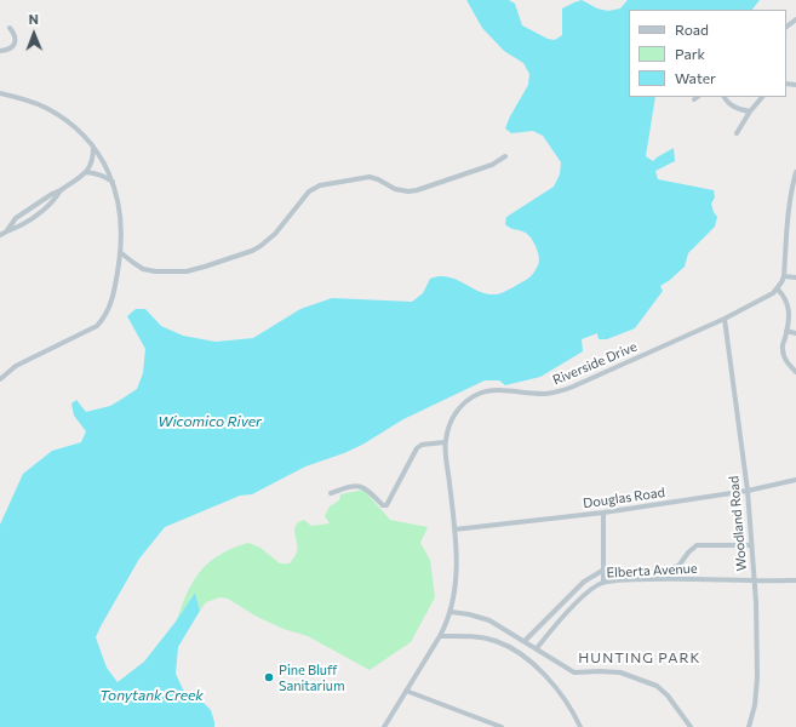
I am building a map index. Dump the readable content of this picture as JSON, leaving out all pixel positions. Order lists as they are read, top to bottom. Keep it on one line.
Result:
{"streets":{"street":["Riverside Drive","Douglas Road","Woodland Road","Elberta Avenue"]},"crossings":[["Riverside Drive","Douglas Road"],["Riverside Drive","Woodland Road"],["Douglas Road","Woodland Road"],["Woodland Road","Elberta Avenue"]],"districts":["HUNTING PARK"],"water":["Wicomico River","Tonytank Creek"],"places":["Pine Bluff Sanitarium"],"legend":["Road","Park","Water"],"north":"top"}
